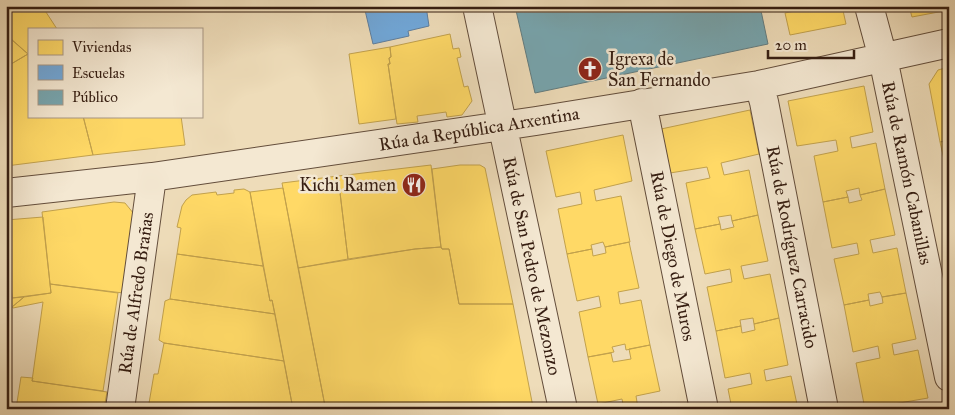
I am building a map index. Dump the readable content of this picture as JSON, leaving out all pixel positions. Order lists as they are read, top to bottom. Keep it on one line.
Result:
{"streets":{"street":["Rúa da República Arxentina","Rúa de Ramón Cabanillas","Rúa de Rodríguez Carracido","Rúa de Diego de Muros","Rúa de San Pedro de Mezonzo","Rúa de Alfredo Brañas"]},"crossings":[["Rúa da República Arxentina","Rúa de Ramón Cabanillas"],["Rúa da República Arxentina","Rúa de Rodríguez Carracido"],["Rúa da República Arxentina","Rúa de Diego de Muros"],["Rúa da República Arxentina","Rúa de San Pedro de Mezonzo"],["Rúa da República Arxentina","Rúa de Alfredo Brañas"]],"places":{"church":["Igrexa de San Fernando"],"restaurant":["Kichi Ramen"]},"legend":["Viviendas","Escuelas","Público"],"scale_bar":"20 m"}
